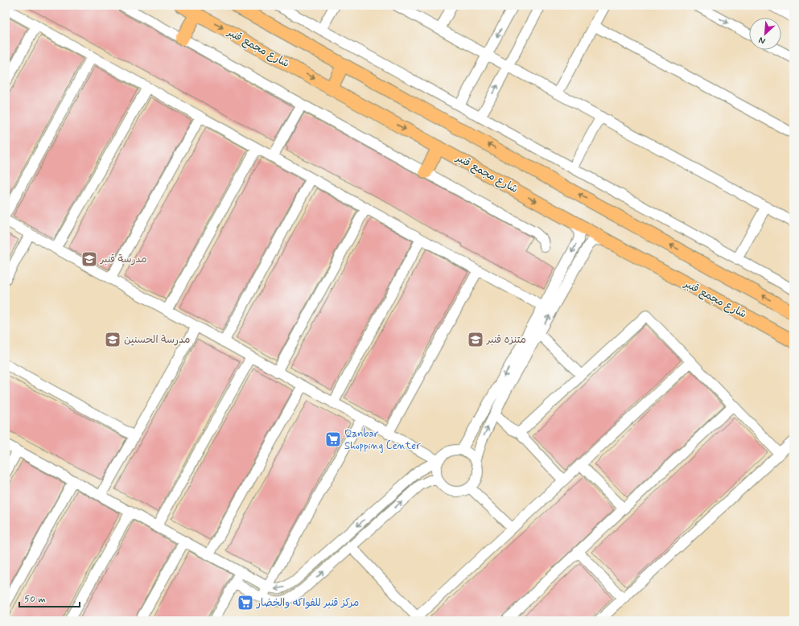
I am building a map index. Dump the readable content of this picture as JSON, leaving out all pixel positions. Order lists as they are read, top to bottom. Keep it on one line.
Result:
{"streets":{"main road":["شارع مجمع قنبر"]},"places":{"school or university":["مدرسة قنبر","مدرسة الحسنين","متنزه قنبر"],"supermarket":["Qanbar Shopping Center","مركز قنبر للفواكه والخضار"]},"scale_bar":"50 m","north":"bottom left"}
